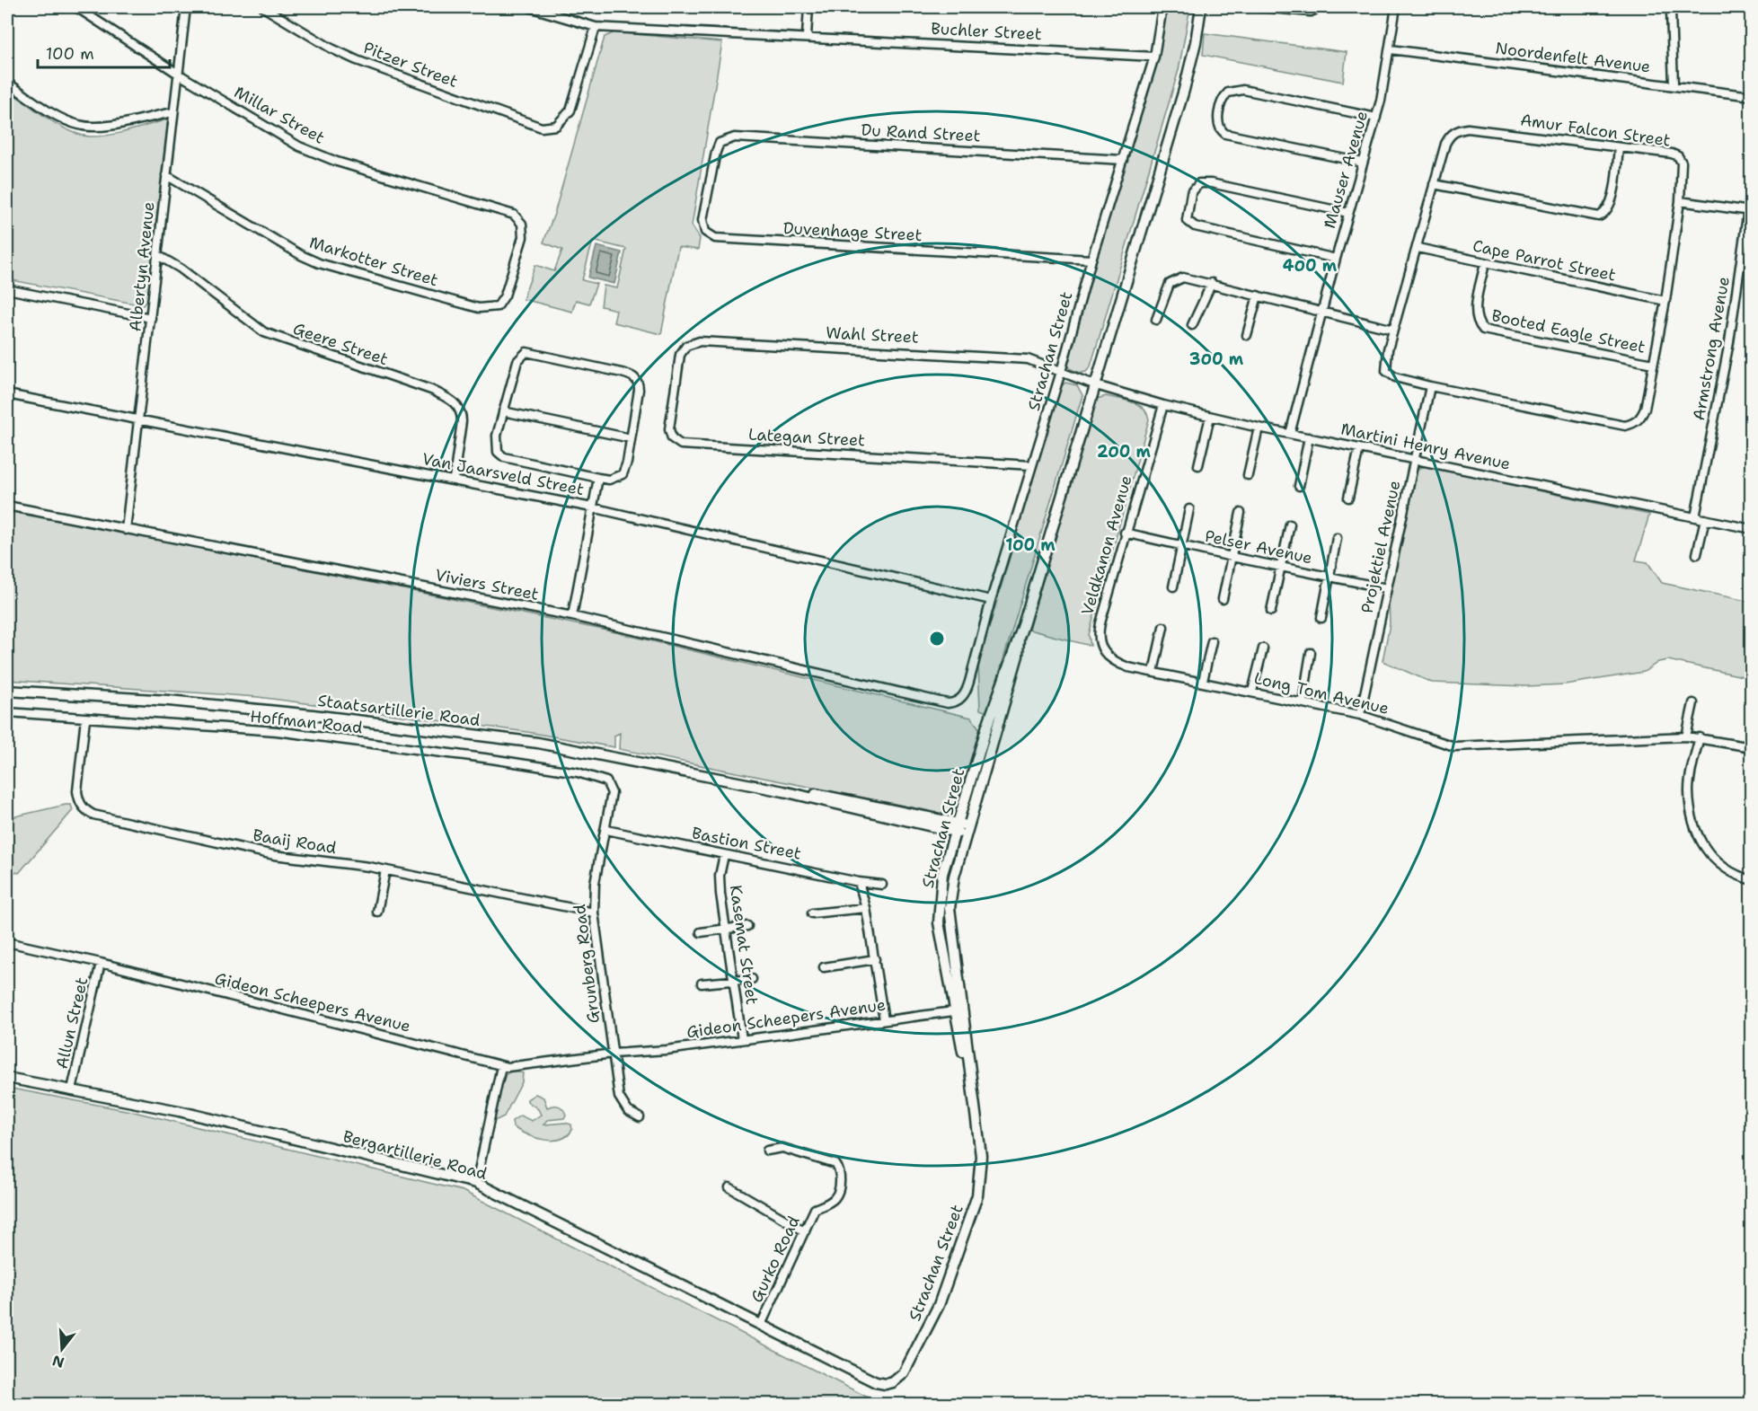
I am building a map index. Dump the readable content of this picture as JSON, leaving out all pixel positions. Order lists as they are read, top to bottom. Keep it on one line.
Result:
{"streets":{"street":["Buchler Street","Noordenfelt Avenue","Pitzer Street","Millar Street","Amur Falcon Street","Du Rand Street","Mauser Avenue","Duvenhage Street","Cape Parrot Street","Markotter Street","Albertyn Avenue","Booted Eagle Street","Wahl Street","Geere Street","Armstrong Avenue","Strachan Street","Lategan Street","Martini Henry Avenue","Van Jaarsveld Street","Veldkanon Avenue","Pelser Avenue","Projektiel Avenue","Viviers Street","Long Tom Avenue","Staatsartillerie Road","Hoffman Road","Baaij Road","Bastion Street","Kasemat Street","Grunberg Road","Gideon Scheepers Avenue","Allun Street","Bergartillerie Road","Gurko Road"]},"crossings":[["Buchler Street","Pitzer Street"],["Buchler Street","Strachan Street"],["Noordenfelt Avenue","Mauser Avenue"],["Millar Street","Markotter Street"],["Millar Street","Albertyn Avenue"],["Amur Falcon Street","Cape Parrot Street"],["Amur Falcon Street","Booted Eagle Street"],["Amur Falcon Street","Projektiel Avenue"],["Du Rand Street","Duvenhage Street"],["Du Rand Street","Strachan Street"],["Mauser Avenue","Martini Henry Avenue"],["Duvenhage Street","Strachan Street"],["Cape Parrot Street","Booted Eagle Street"],["Markotter Street","Albertyn Avenue"],["Albertyn Avenue","Geere Street"],["Albertyn Avenue","Van Jaarsveld Street"],["Albertyn Avenue","Viviers Street"],["Wahl Street","Strachan Street"],["Wahl Street","Lategan Street"],["Wahl Street","Martini Henry Avenue"],["Geere Street","Van Jaarsveld Street"],["Armstrong Avenue","Martini Henry Avenue"],["Strachan Street","Lategan Street"],["Strachan Street","Martini Henry Avenue"],["Strachan Street","Van Jaarsveld Street"],["Strachan Street","Viviers Street"],["Strachan Street","Staatsartillerie Road"],["Strachan Street","Gideon Scheepers Avenue"],["Strachan Street","Bergartillerie Road"],["Martini Henry Avenue","Veldkanon Avenue"],["Martini Henry Avenue","Projektiel Avenue"],["Veldkanon Avenue","Pelser Avenue"],["Veldkanon Avenue","Long Tom Avenue"],["Pelser Avenue","Projektiel Avenue"],["Projektiel Avenue","Long Tom Avenue"],["Hoffman Road","Baaij Road"],["Hoffman Road","Grunberg Road"],["Baaij Road","Grunberg Road"],["Bastion Street","Kasemat Street"],["Bastion Street","Grunberg Road"],["Kasemat Street","Gideon Scheepers Avenue"],["Grunberg Road","Gideon Scheepers Avenue"],["Gideon Scheepers Avenue","Allun Street"],["Allun Street","Bergartillerie Road"],["Bergartillerie Road","Gurko Road"]],"scale_bar":"100 m","north":"bottom","rings":["400 m","300 m","200 m","100 m"]}
